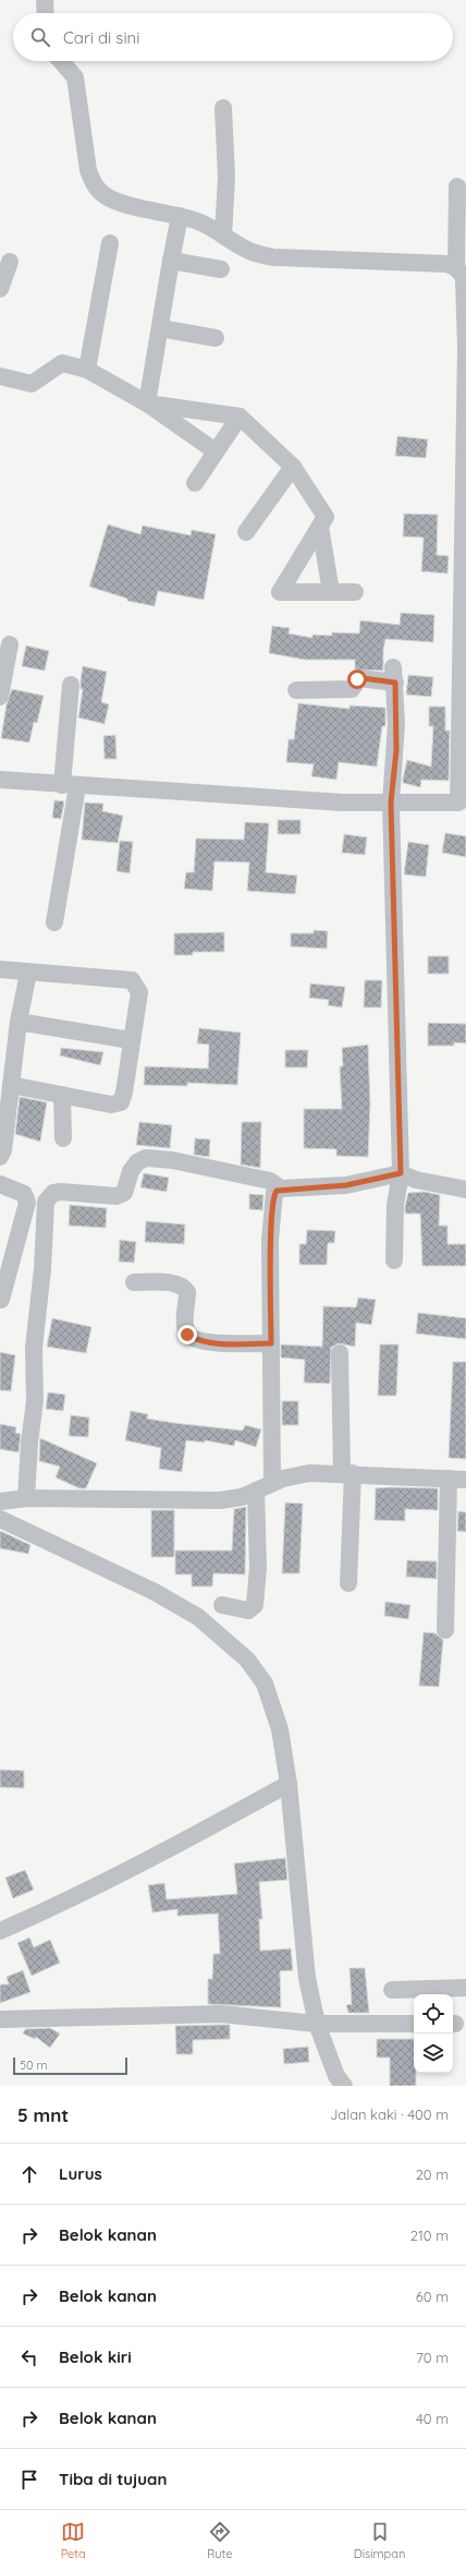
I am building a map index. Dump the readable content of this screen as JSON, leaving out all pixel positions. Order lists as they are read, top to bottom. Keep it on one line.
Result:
{"scale_bar":"50 m","page":{"search":"Cari di sini","scale":"50 m","heading":["5 mnt","Jalan kaki · 400 m"],"list":[["Lurus","20 m"],["Belok kanan","210 m"],["Belok kanan","60 m"],["Belok kiri","70 m"],["Belok kanan","40 m"],"Tiba di tujuan"],"nav":["Peta","Rute","Disimpan"]}}
